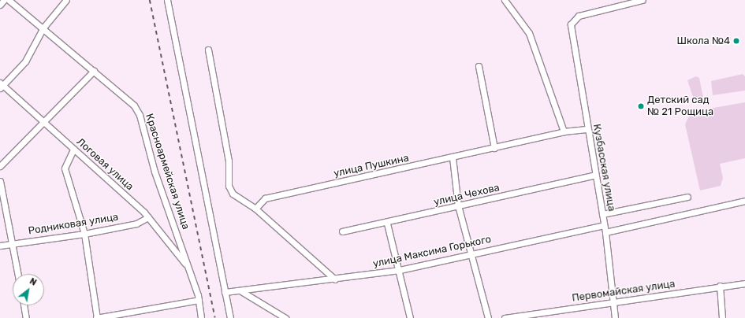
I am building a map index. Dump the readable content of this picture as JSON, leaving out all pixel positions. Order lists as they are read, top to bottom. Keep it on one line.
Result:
{"streets":{"street":["Логовая улица","улица Пушкина","Кузбасская улица","Красноармейская улица","улица Чехова","Родниковая улица","улица Максима Горького","Первомайская улица"]},"crossings":[["Логовая улица","Красноармейская улица"],["Логовая улица","Родниковая улица"],["улица Пушкина","Кузбасская улица"],["Кузбасская улица","улица Чехова"],["Кузбасская улица","улица Максима Горького"],["Кузбасская улица","Первомайская улица"]],"places":["Школа №4","Детский сад № 21 Рощица"],"north":"top right"}
